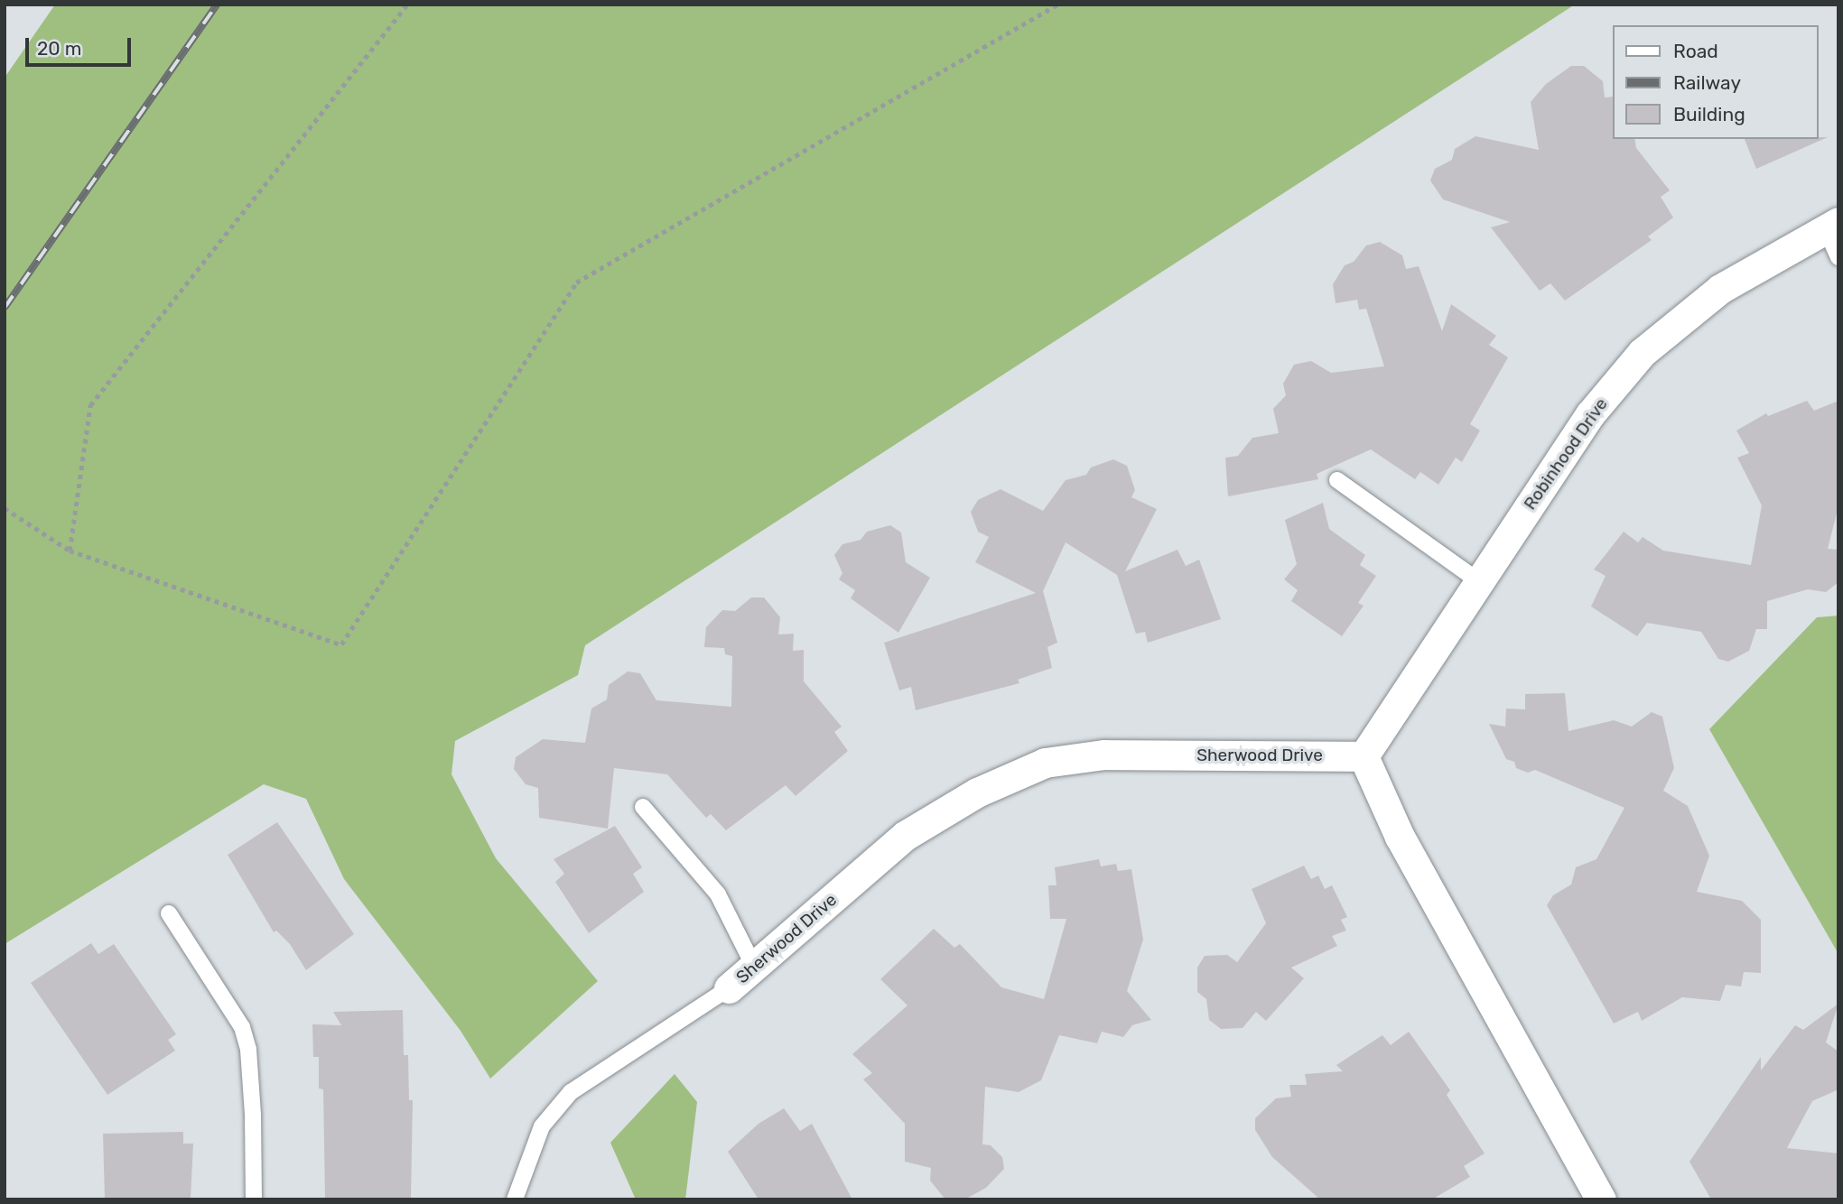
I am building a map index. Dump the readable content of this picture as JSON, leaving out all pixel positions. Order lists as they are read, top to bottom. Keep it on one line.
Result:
{"streets":{"street":["Robinhood Drive","Sherwood Drive"]},"crossings":[["Robinhood Drive","Sherwood Drive"]],"legend":["Road","Railway","Building"],"scale_bar":"20 m"}
